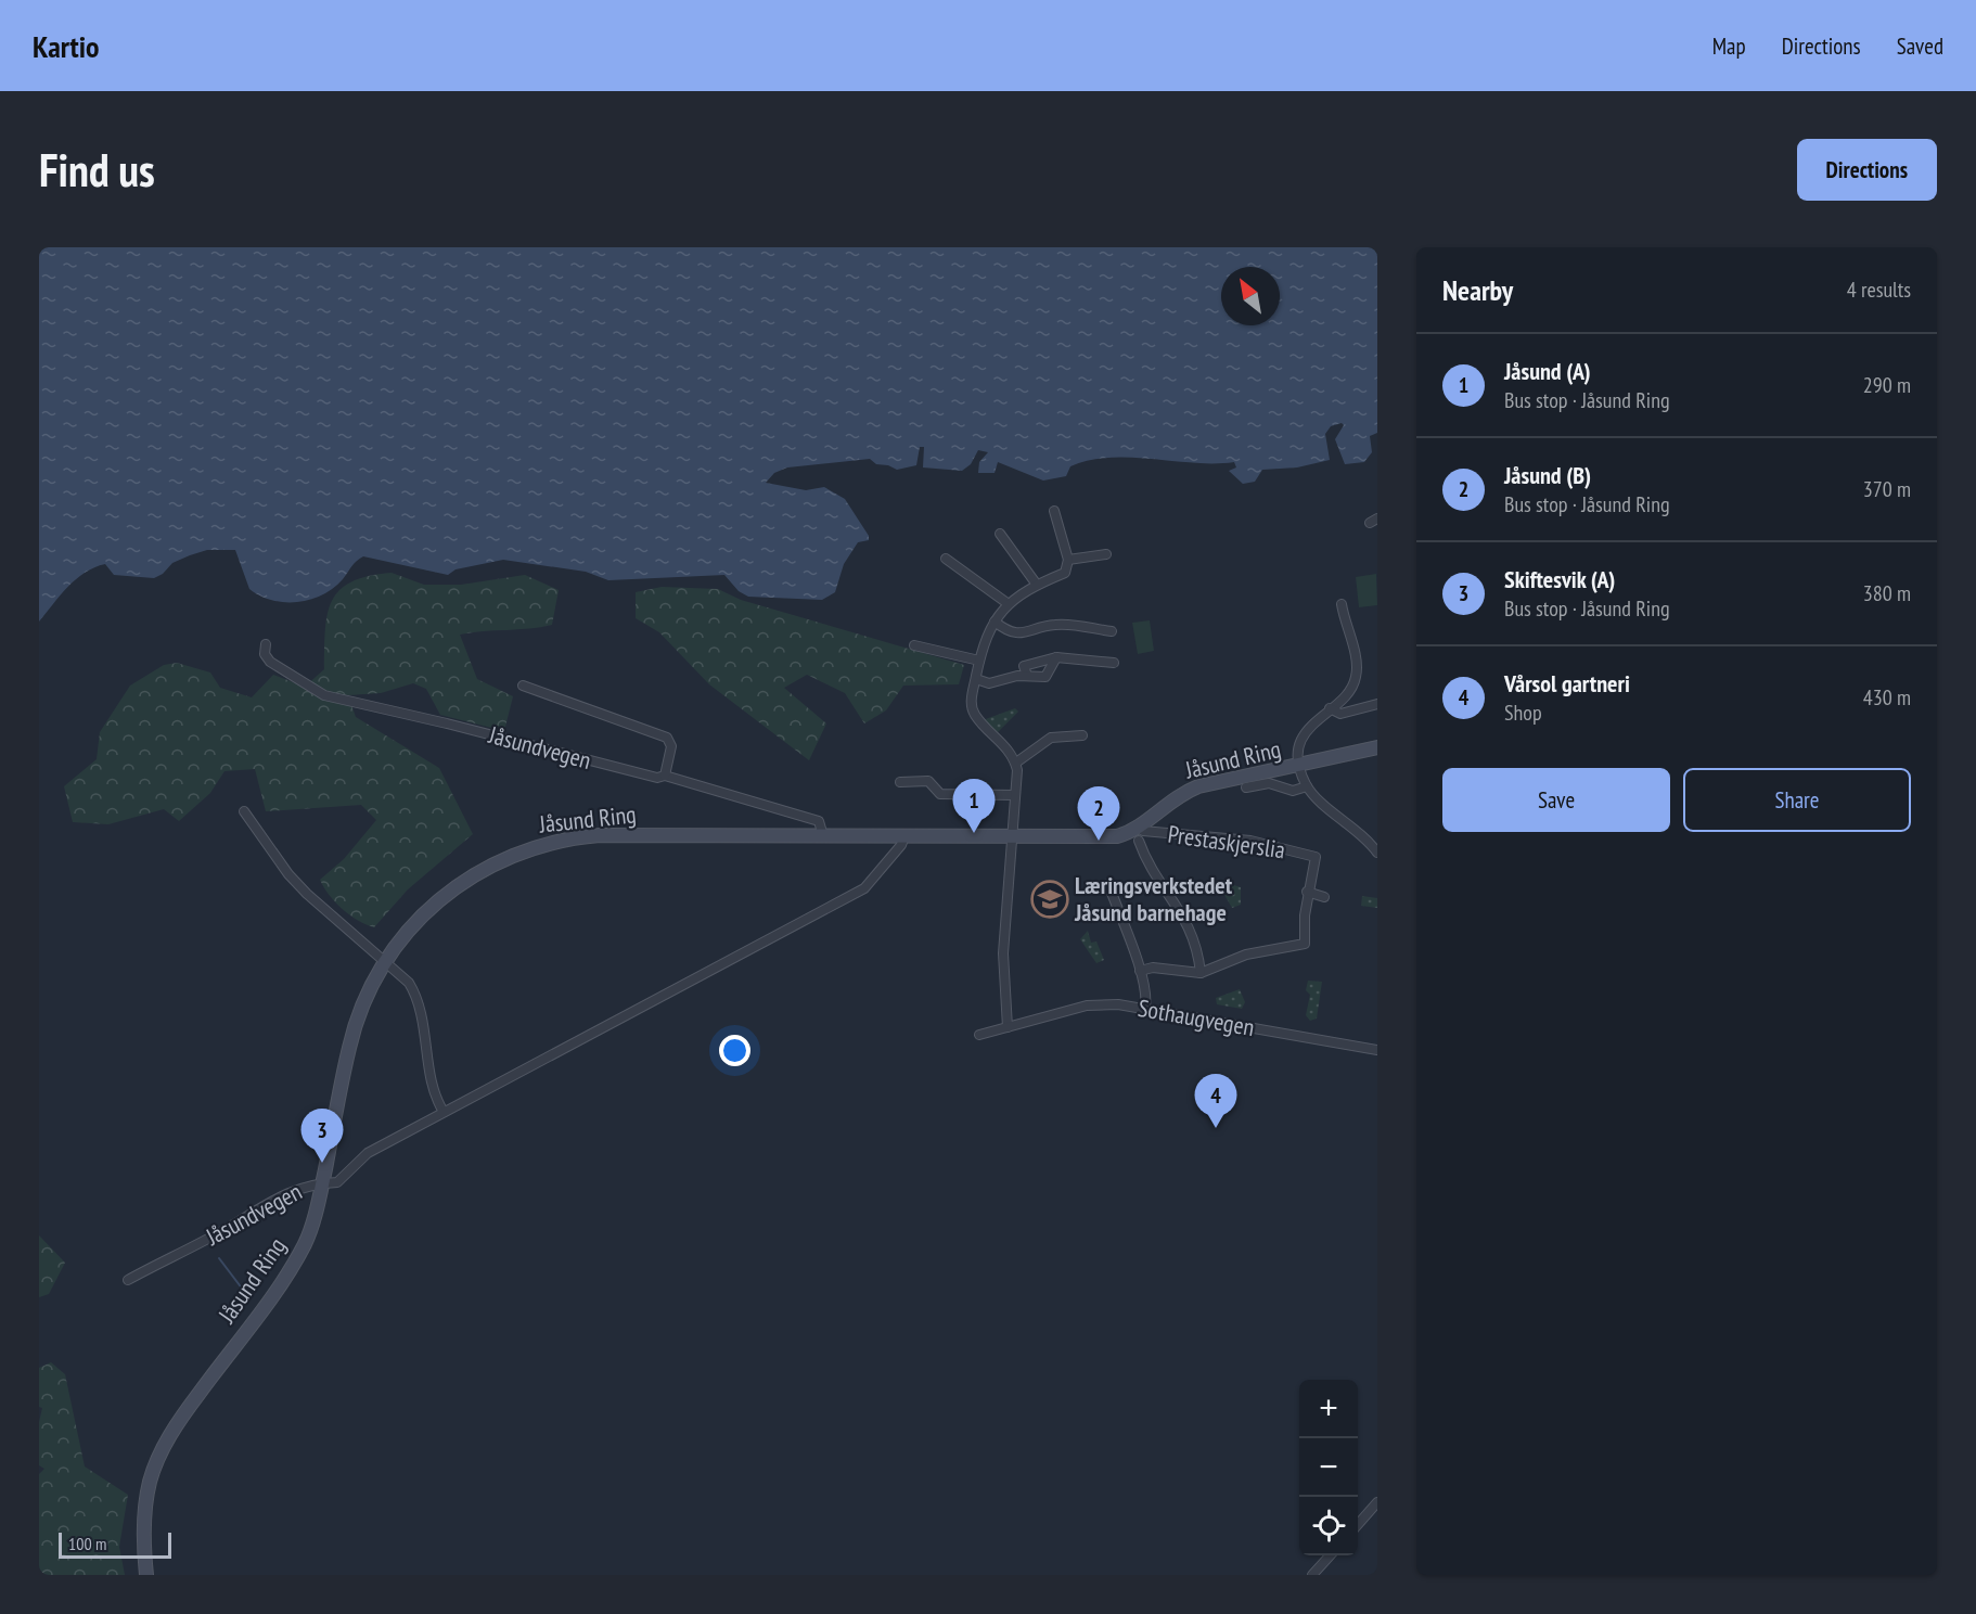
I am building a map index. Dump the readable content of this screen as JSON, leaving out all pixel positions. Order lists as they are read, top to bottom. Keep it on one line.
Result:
{"streets":{"main road":["Jåsund Ring"],"street":["Jåsundvegen","Prestaskjerslia","Sothaugvegen"]},"crossings":[["Jåsundvegen","Jåsund Ring"],["Jåsund Ring","Prestaskjerslia"]],"places":{"school or university":["Læringsverkstedet Jåsund barnehage"]},"scale_bar":"100 m","north":"top left","page":{"header":"Kartio","nav":["Map","Directions","Saved"],"buttons":["Directions",["Save","Share"]],"title":"Find us","heading":["Nearby","4 results"],"list":[{"mark":"1","name":"Jåsund (A)","note":"Bus stop · Jåsund Ring","value":"290 m"},{"mark":"2","name":"Jåsund (B)","note":"Bus stop · Jåsund Ring","value":"370 m"},{"mark":"3","name":"Skiftesvik (A)","note":"Bus stop · Jåsund Ring","value":"380 m"},{"mark":"4","name":"Vårsol gartneri","note":"Shop","value":"430 m"}],"pins":["1","2","4","3"],"map_buttons":["+","−"],"scale":"100 m"}}
